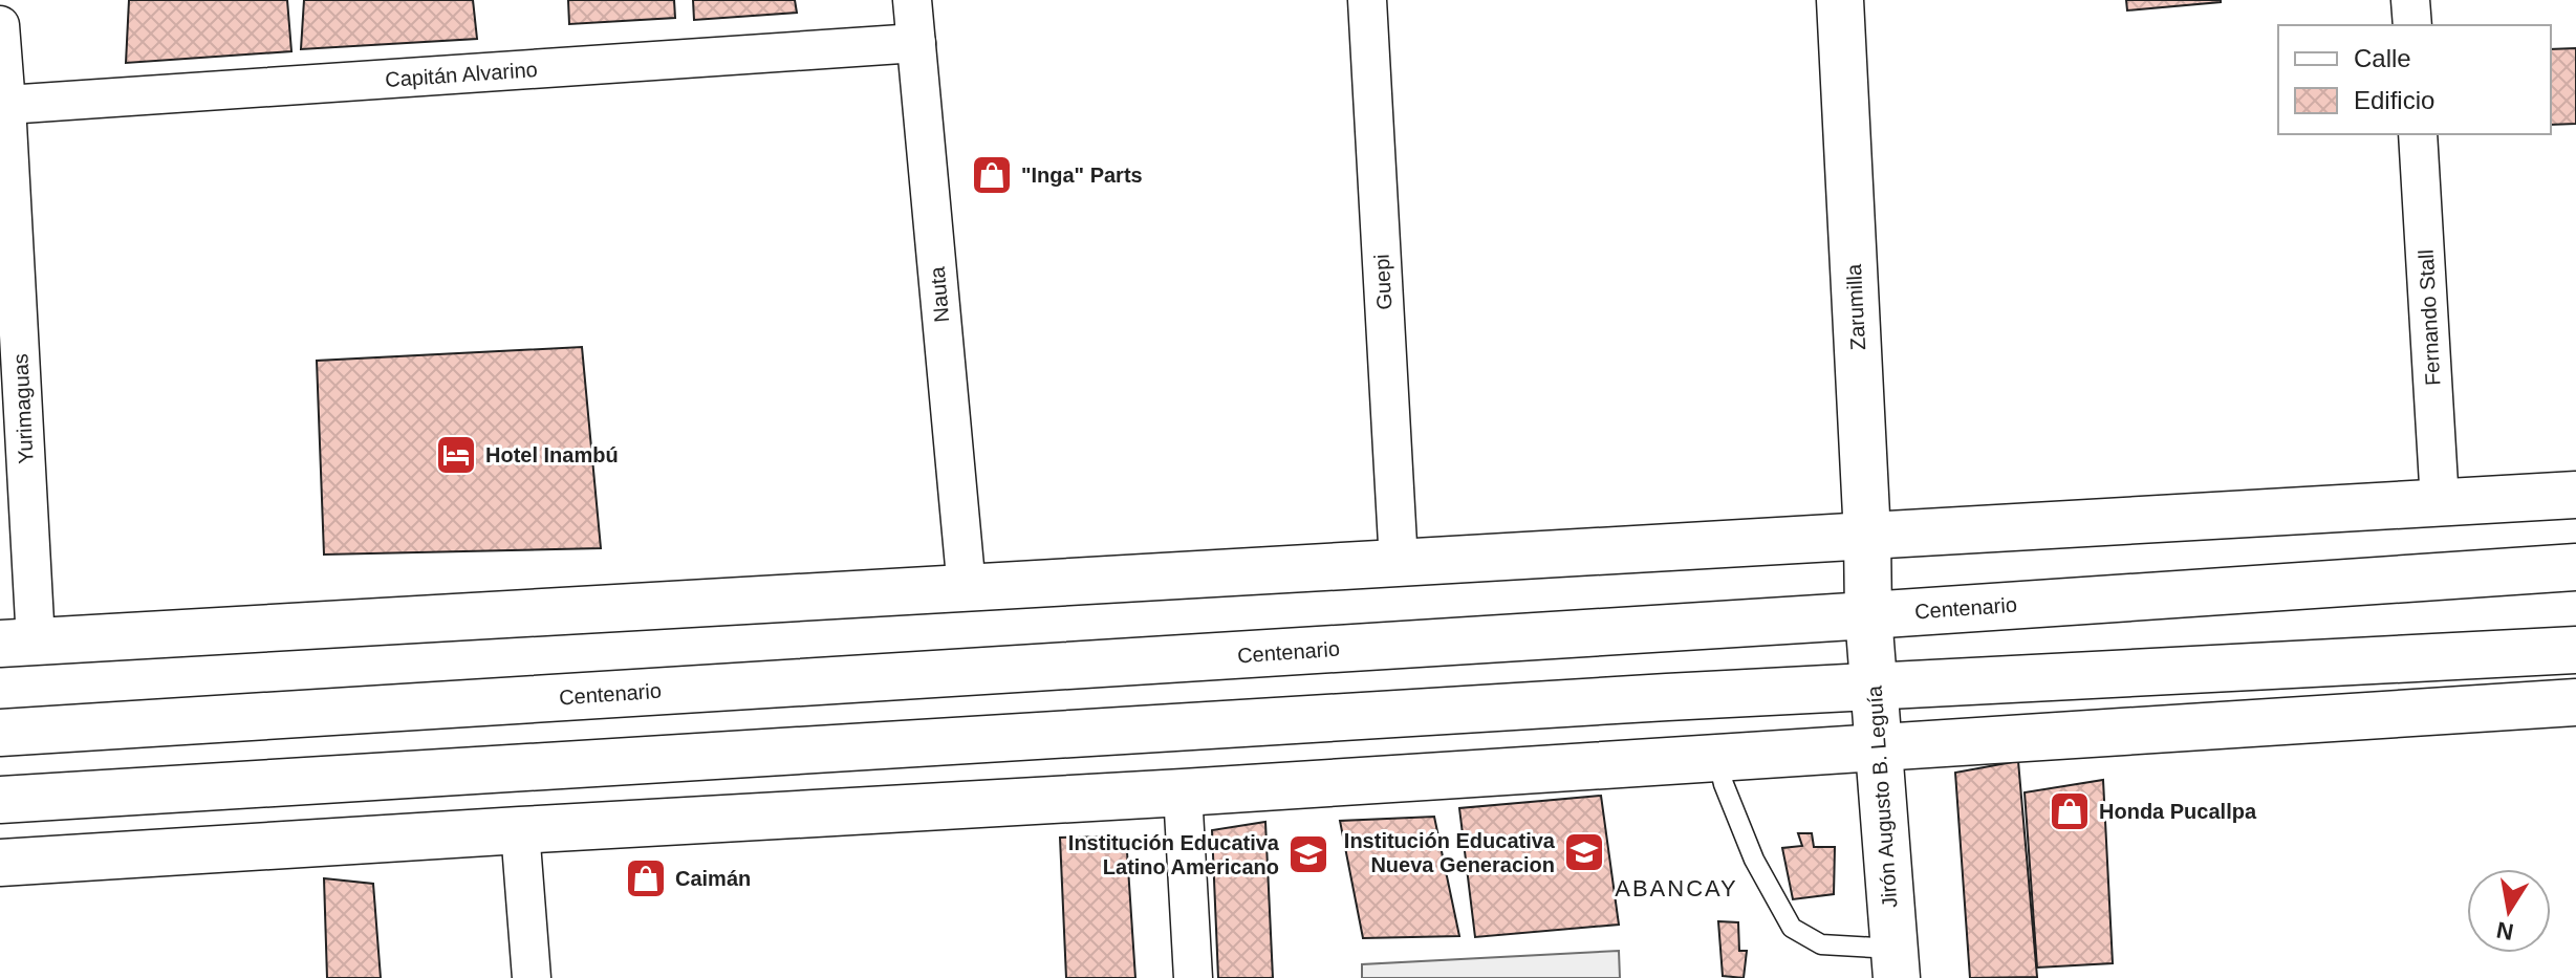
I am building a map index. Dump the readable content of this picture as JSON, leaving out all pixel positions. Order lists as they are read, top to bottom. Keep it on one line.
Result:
{"streets":{"main road":["Zarumilla","Centenario","Jirón Augusto B. Leguía"],"street":["Capitán Alvarino","Guepi","Nauta","Fernando Stall","Yurimaguas"]},"crossings":[["Capitán Alvarino","Nauta"],["Capitán Alvarino","Yurimaguas"],["Zarumilla","Centenario"],["Zarumilla","Jirón Augusto B. Leguía"],["Centenario","Jirón Augusto B. Leguía"]],"districts":["ABANCAY"],"places":{"shop":["\"Inga\" Parts","Honda Pucallpa","Caimán"],"hotel":["Hotel Inambú"],"school or university":["Institución Educativa Nueva Generacion","Institución Educativa Latino Americano"]},"legend":["Calle","Edificio"],"north":"bottom"}
